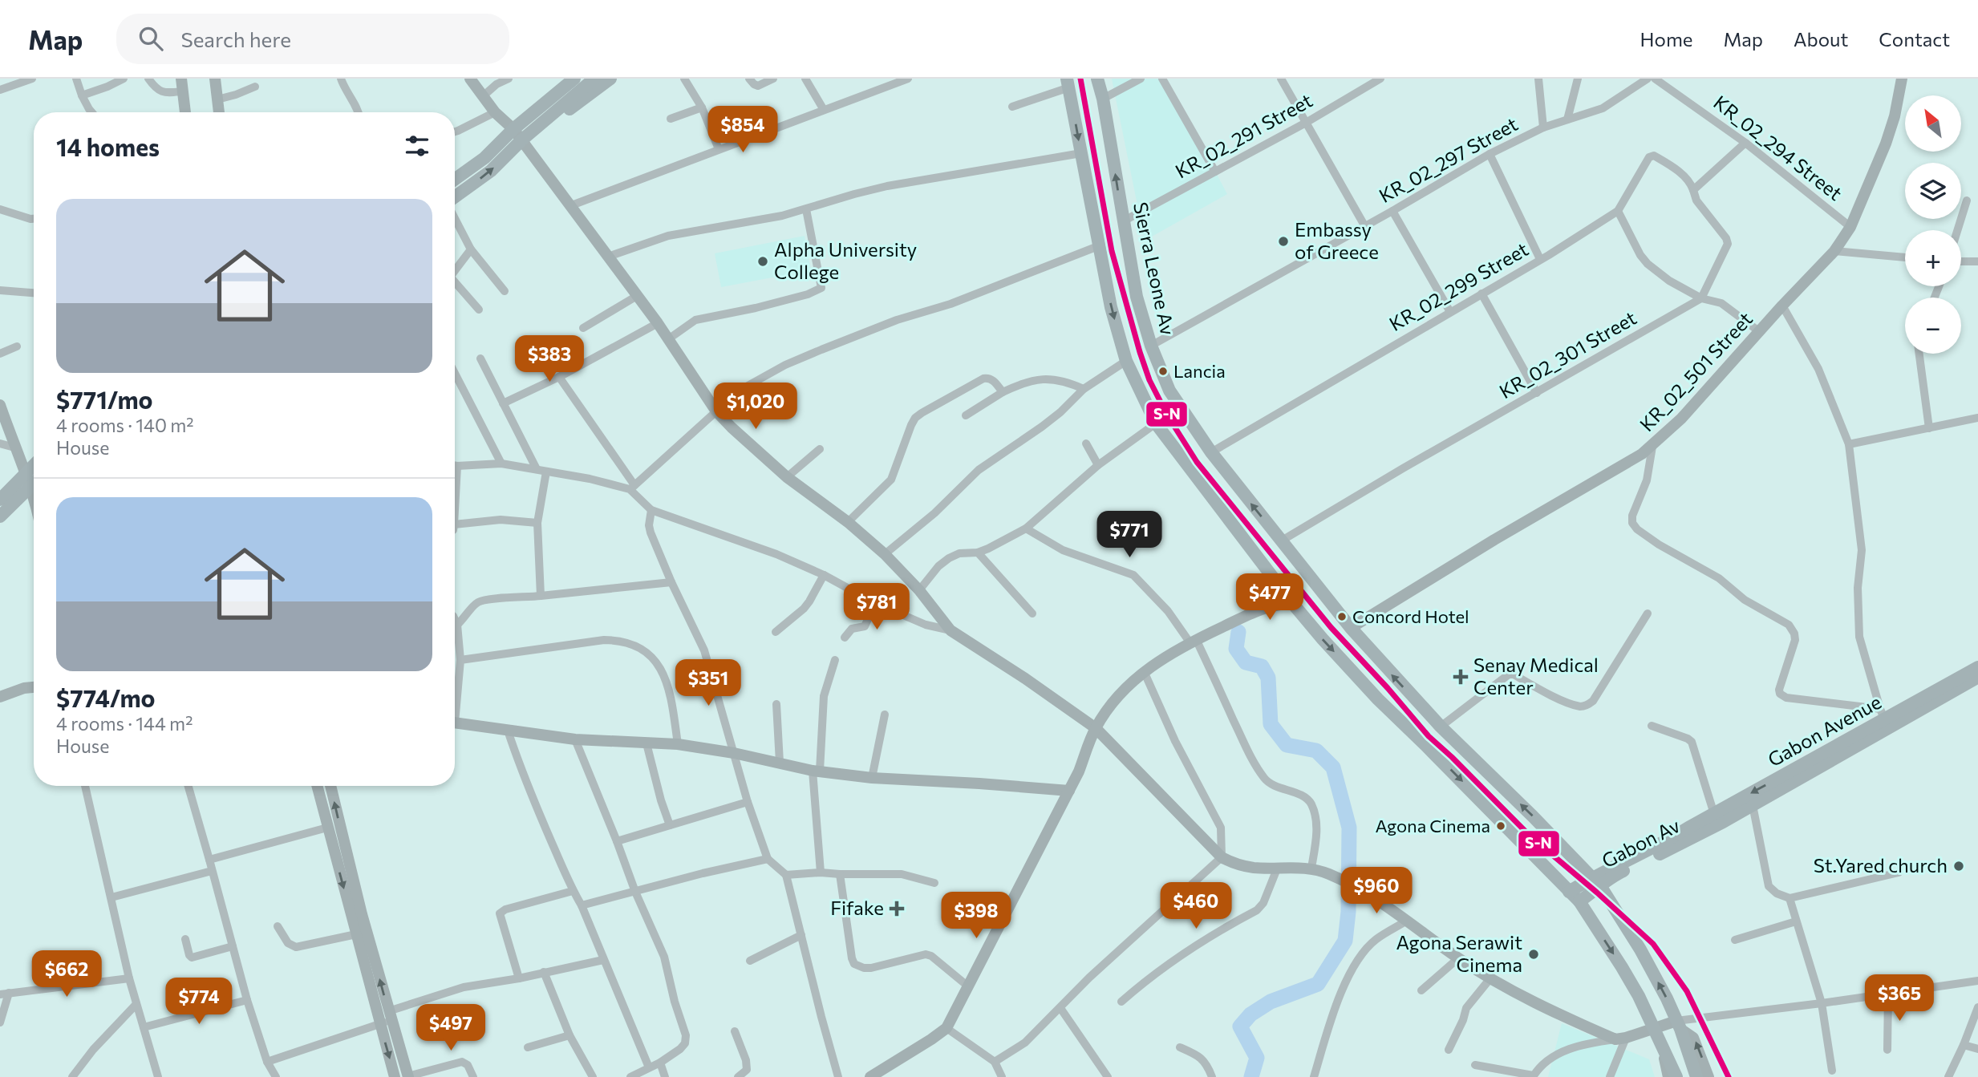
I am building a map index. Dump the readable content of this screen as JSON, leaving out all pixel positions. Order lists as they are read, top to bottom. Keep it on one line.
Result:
{"streets":{"main road":["Sierra Leone Av","Gabon Avenue","Gabon Av"],"street":["KR_02_291 Street","KR_02_294 Street","KR_02_297 Street","KR_02_299 Street","KR_02_301 Street","KR_02_501 Street"]},"crossings":[["KR_02_291 Street","Sierra Leone Av"],["KR_02_294 Street","KR_02_501 Street"],["KR_02_297 Street","Sierra Leone Av"],["Sierra Leone Av","KR_02_299 Street"],["Sierra Leone Av","KR_02_301 Street"],["Sierra Leone Av","KR_02_501 Street"],["Sierra Leone Av","Gabon Av"],["Gabon Avenue","Gabon Av"]],"places":{"other":["Embassy of Greece","Alpha University College","Lancia","Concord Hotel","Agona Cinema","St.Yared church","Agona Serawit Cinema"],"health":["Senay Medical Center","Fifake"]},"lines":["transit line S-N"],"north":"top left","page":{"header":"Map","search":"Search here","nav":["Home","Map","About","Contact"],"map_buttons":["+","−"],"price":["$854","$383","$1,020","$771","$477","$781","$351","$960","$460","$398","$662","$365","$774","$497"],"heading":"14 homes","list":[{"name":"$771/mo","note":"4 rooms · 140 m² · House"},{"name":"$774/mo","note":"4 rooms · 144 m² · House"}]}}
